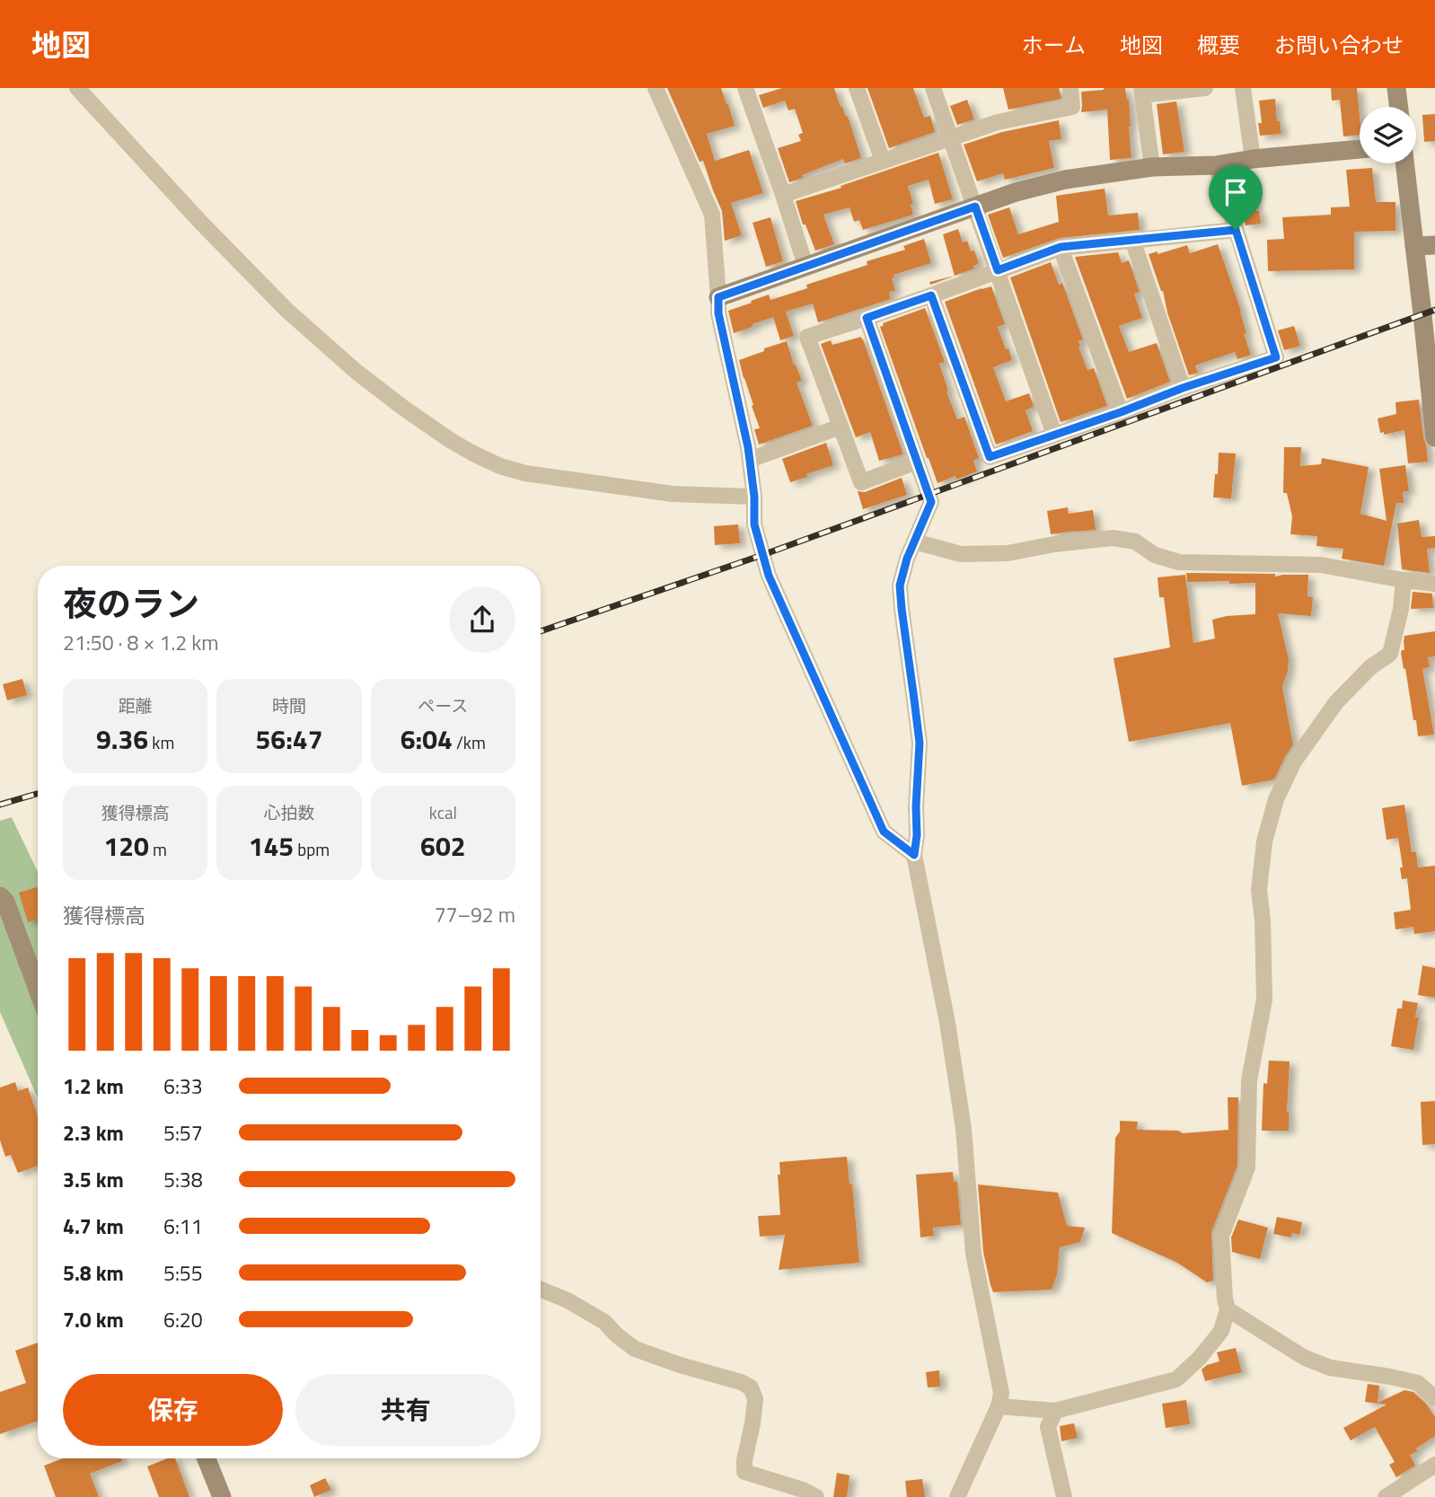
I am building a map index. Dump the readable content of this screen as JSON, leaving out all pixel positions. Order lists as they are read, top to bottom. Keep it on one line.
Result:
{"page":{"header":"地図","nav":["ホーム","地図","概要","お問い合わせ"],"heading":["夜のラン","21:50 · 8 × 1.2 km"],"stats":[["距離","9.36 km"],["時間","56:47"],["ペース","6:04 /km"],["獲得標高","120 m"],["心拍数","145 bpm"],["kcal","602"]],"chart":["獲得標高","77–92 m"],"list":[{"name":"1.2 km","note":"6:33"},{"name":"2.3 km","note":"5:57"},{"name":"3.5 km","note":"5:38"},{"name":"4.7 km","note":"6:11"},{"name":"5.8 km","note":"5:55"},{"name":"7.0 km","note":"6:20"}],"buttons":["保存","共有"]}}
